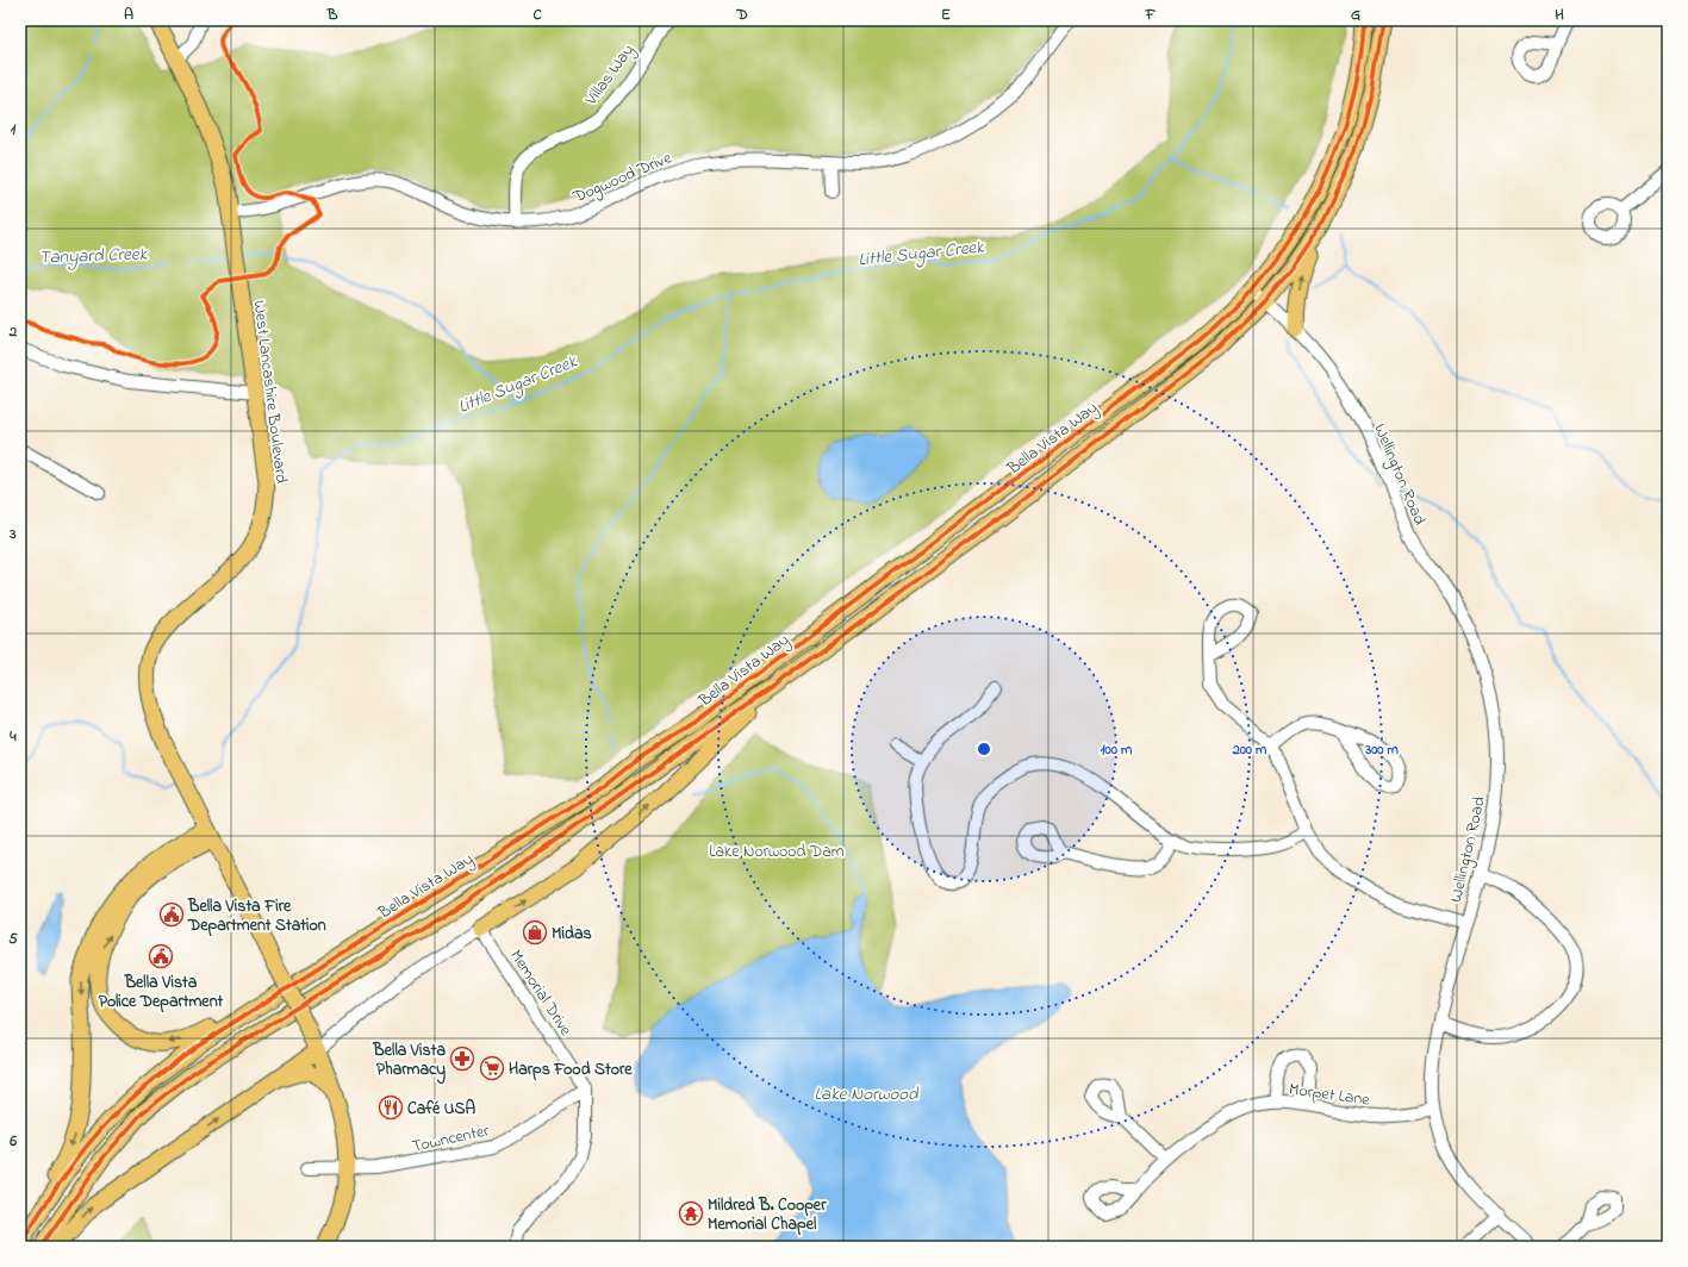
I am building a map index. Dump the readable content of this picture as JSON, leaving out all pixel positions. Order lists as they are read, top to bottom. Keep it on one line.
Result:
{"streets":{"main road":["West Lancashire Boulevard","Bella Vista Way"],"street":["Villas Way","Dogwood Drive","Wellington Road","Memorial Drive","Morpet Lane","Towncenter"]},"crossings":[["Villas Way","Dogwood Drive"],["Dogwood Drive","West Lancashire Boulevard"],["West Lancashire Boulevard","Towncenter"],["Bella Vista Way","Wellington Road"],["Wellington Road","Morpet Lane"],["Memorial Drive","Towncenter"]],"water":["Little Sugar Creek","Tanyard Creek","Lake Norwood"],"parks":["Lake Norwood Dam"],"places":{"public building":["Bella Vista Fire Department Station","Bella Vista Police Department"],"shop":["Midas"],"pharmacy":["Bella Vista Pharmacy"],"supermarket":["Harps Food Store"],"restaurant":["Café USA"],"temple":["Mildred B. Cooper Memorial Chapel"]},"grid":{"columns":["A","B","C","D","E","F","G","H"],"rows":["1","2","3","4","5","6"]},"rings":["100 m","200 m","300 m"]}
